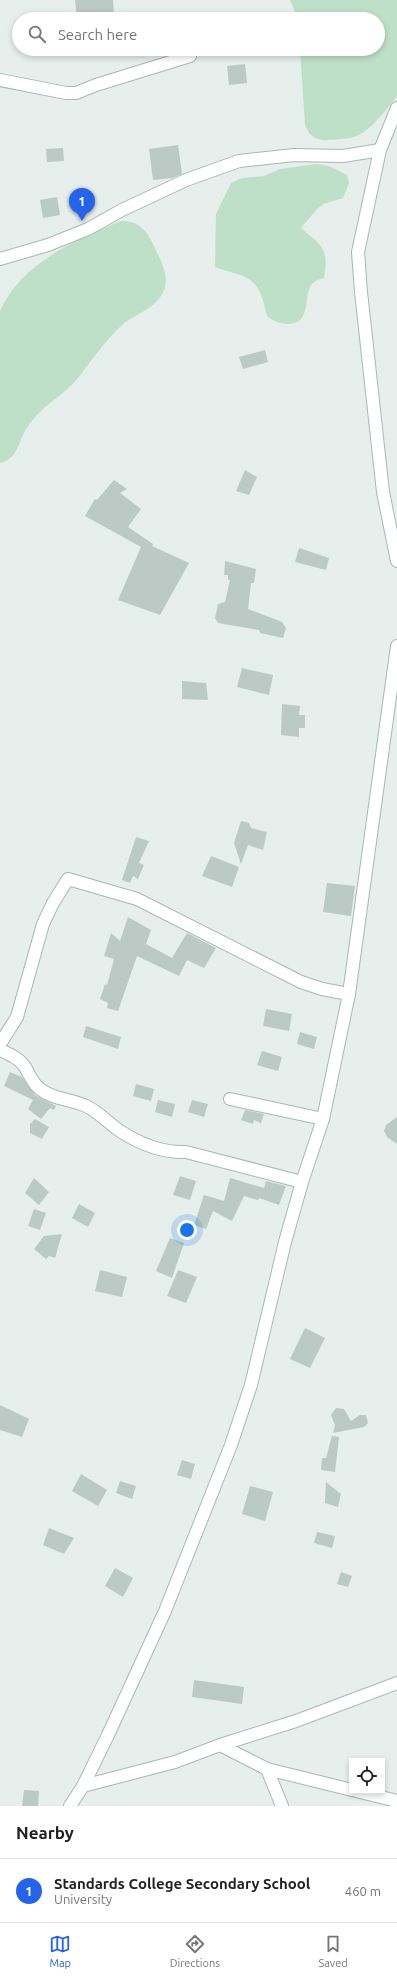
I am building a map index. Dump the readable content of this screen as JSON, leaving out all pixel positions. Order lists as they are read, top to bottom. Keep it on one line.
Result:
{"page":{"search":"Search here","pins":"1","heading":"Nearby","list":[{"mark":"1","name":"Standards College Secondary School","note":"University","value":"460 m"}],"nav":["Map","Directions","Saved"]}}
